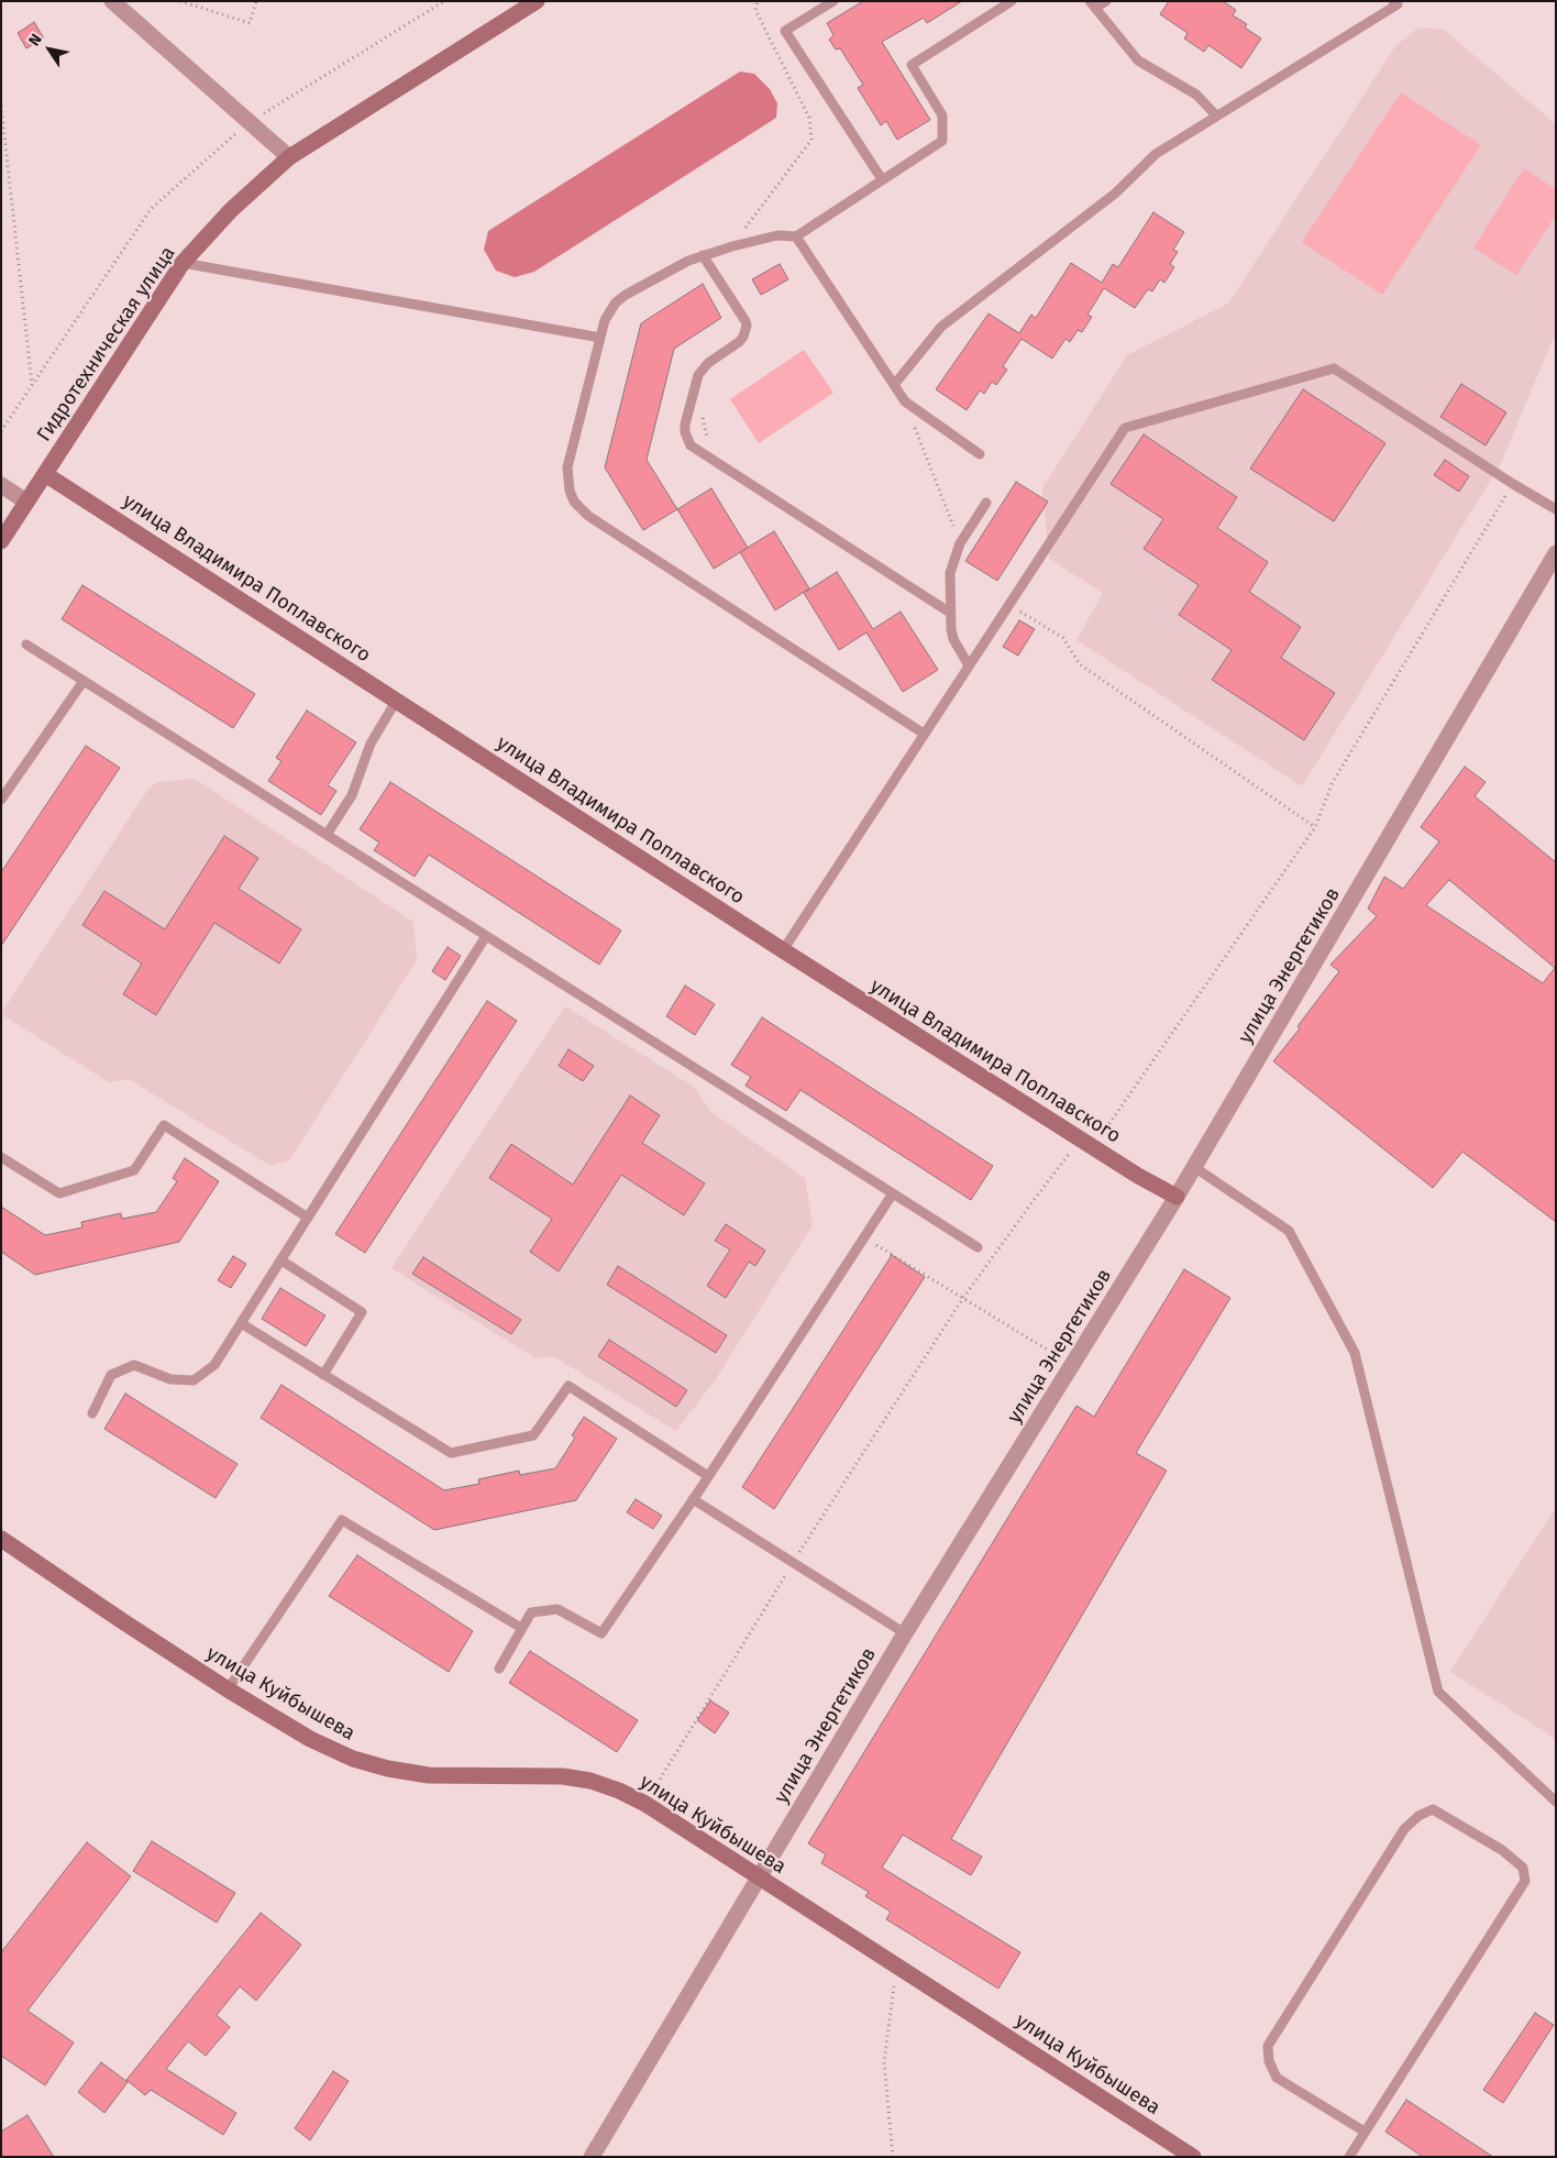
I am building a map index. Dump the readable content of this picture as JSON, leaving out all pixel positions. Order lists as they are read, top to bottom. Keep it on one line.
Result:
{"streets":{"main road":["Гидротехническая улица","улица Владимира Поплавского","улица Куйбышева"],"street":["улица Энергетиков"]},"crossings":[["Гидротехническая улица","улица Владимира Поплавского"],["улица Владимира Поплавского","улица Энергетиков"],["улица Энергетиков","улица Куйбышева"]],"north":"top left"}
